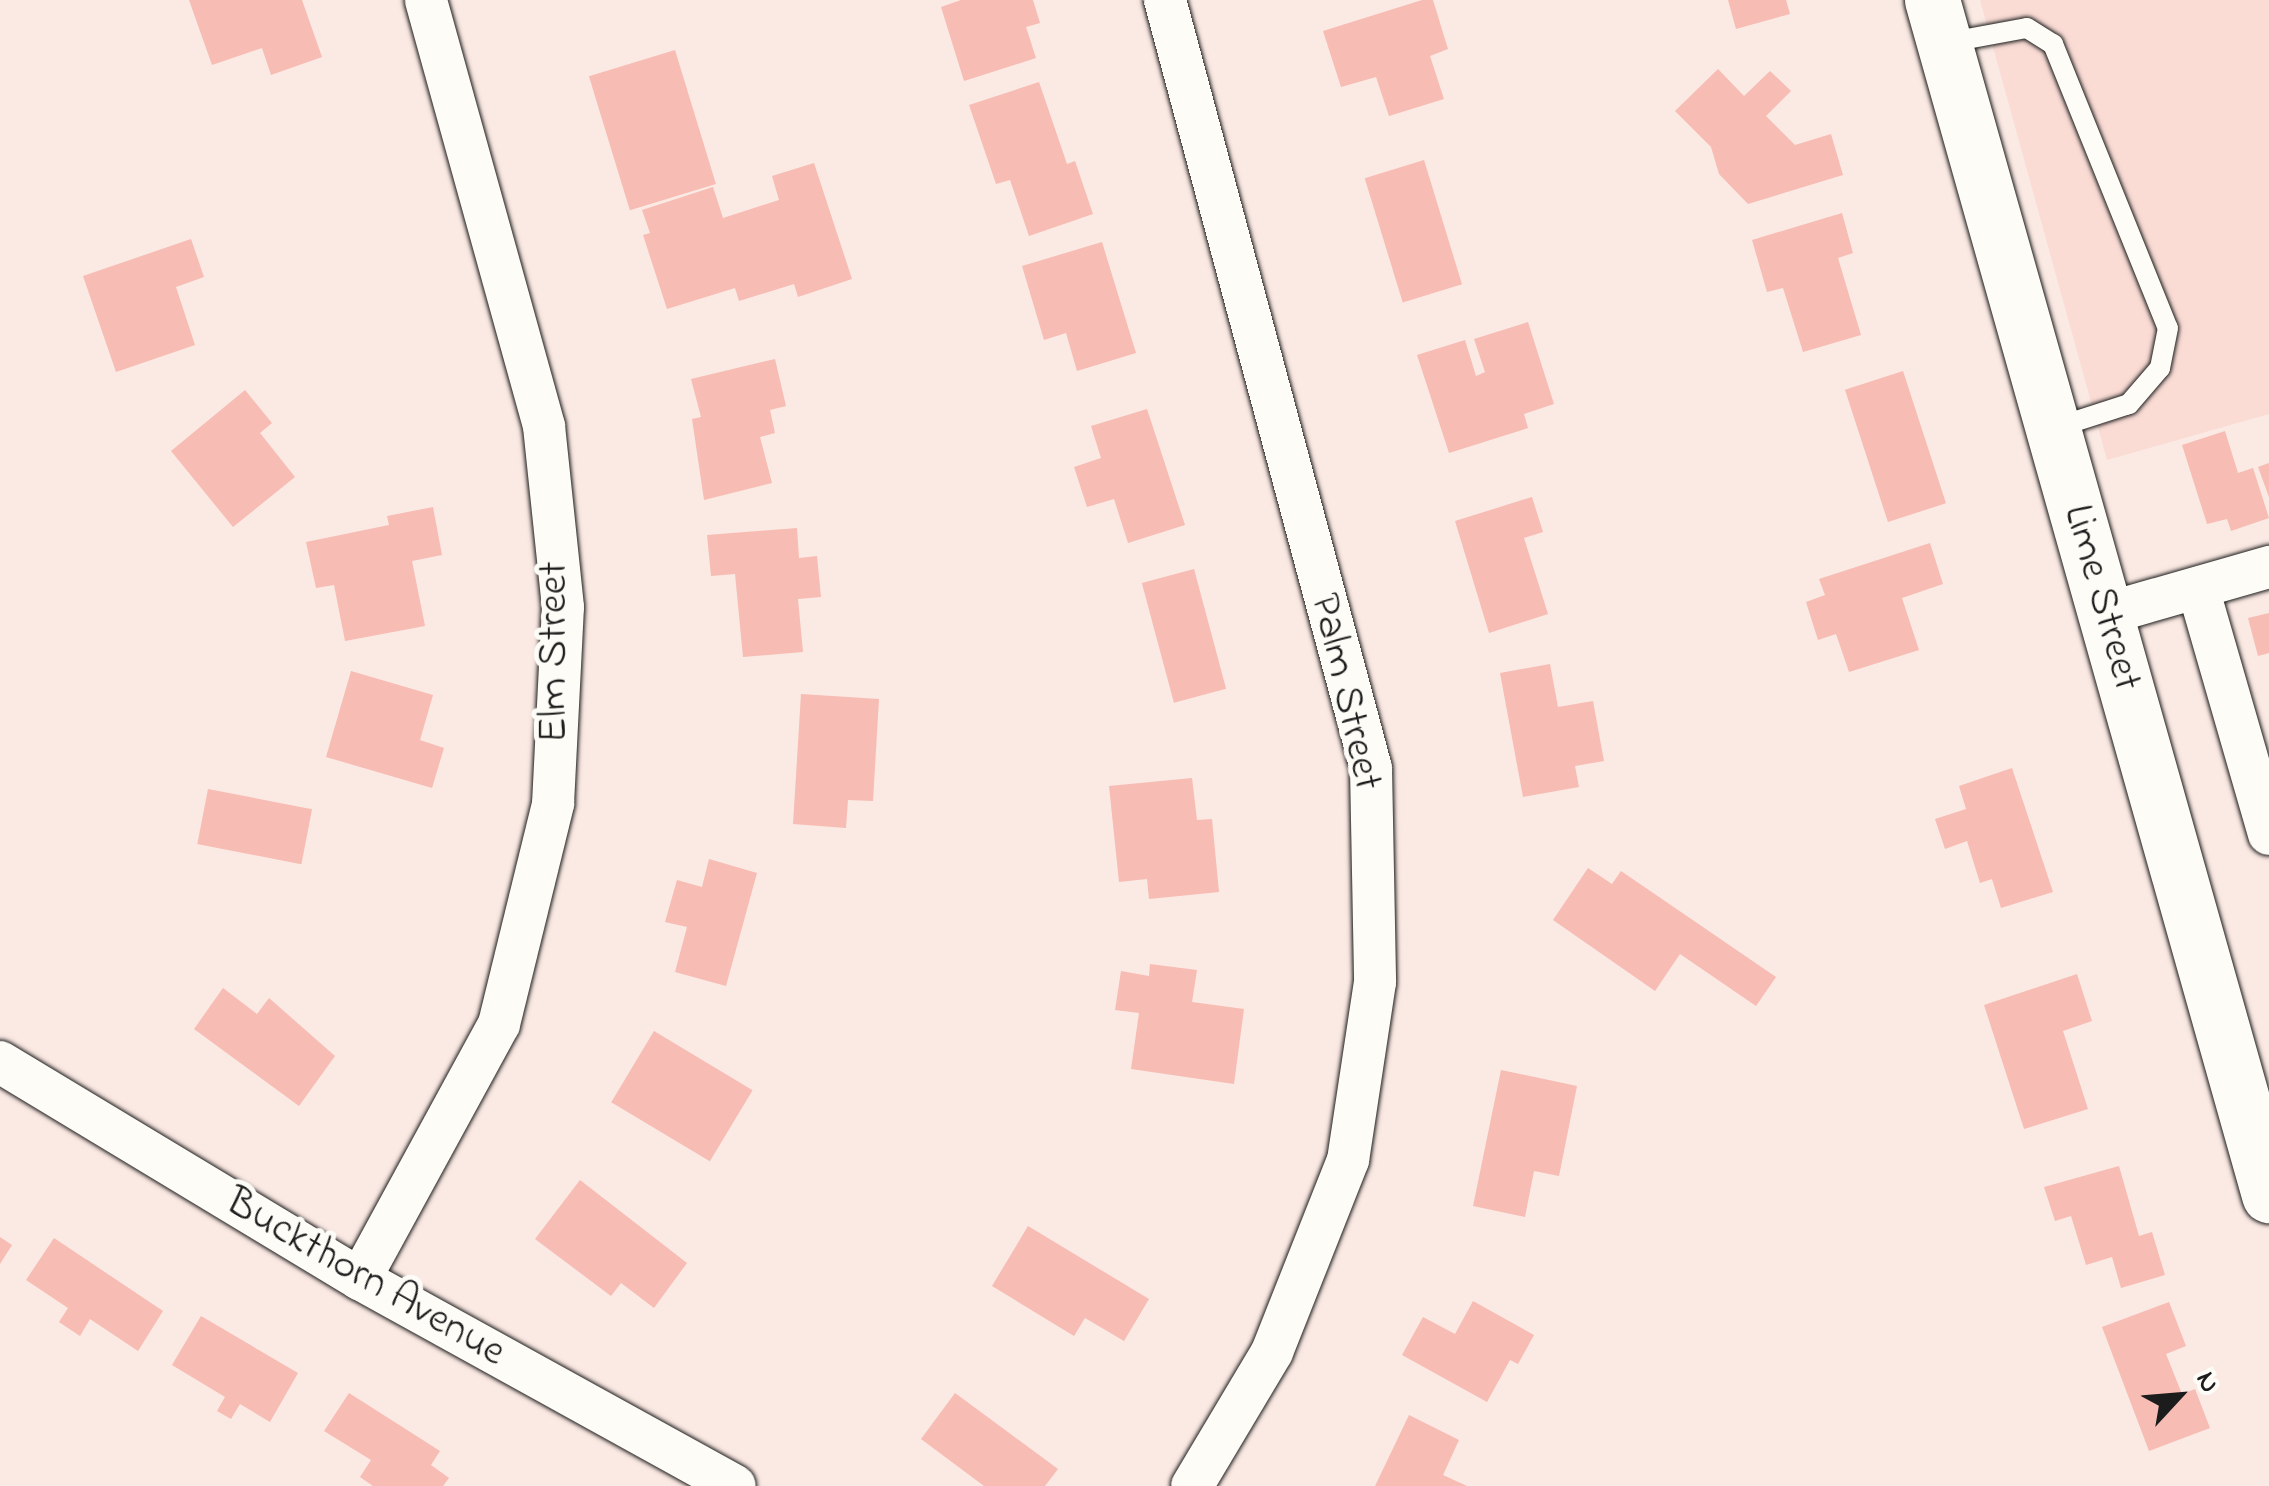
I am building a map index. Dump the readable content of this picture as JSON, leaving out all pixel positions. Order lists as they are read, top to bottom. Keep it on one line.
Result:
{"streets":{"street":["Lime Street","Elm Street","Palm Street","Buckthorn Avenue"]},"crossings":[["Elm Street","Buckthorn Avenue"]],"north":"top right"}
